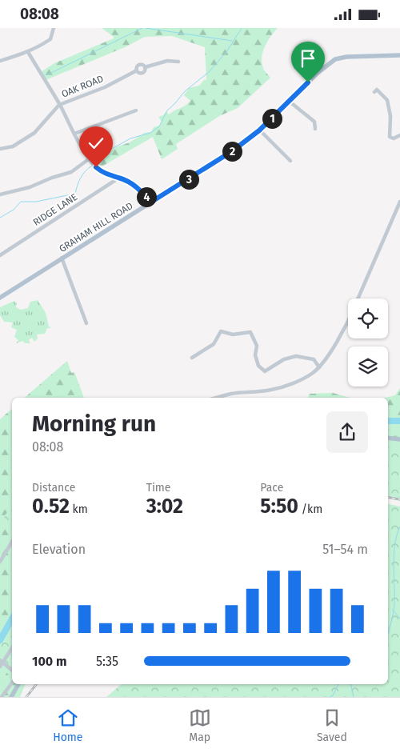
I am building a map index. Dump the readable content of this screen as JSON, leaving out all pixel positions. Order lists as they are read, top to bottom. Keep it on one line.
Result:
{"streets":{"main road":["GRAHAM HILL ROAD"],"street":["OAK ROAD","RIDGE LANE"]},"page":{"status":"08:08","pins":["1","2","3","4"],"heading":["Morning run","08:08"],"stats":[["Distance","0.52 km"],["Time","3:02"],["Pace","5:50 /km"]],"chart":["Elevation","51–54 m"],"list":[{"name":"100 m","note":"5:35"}],"tabs":["Home","Map","Saved"]}}
